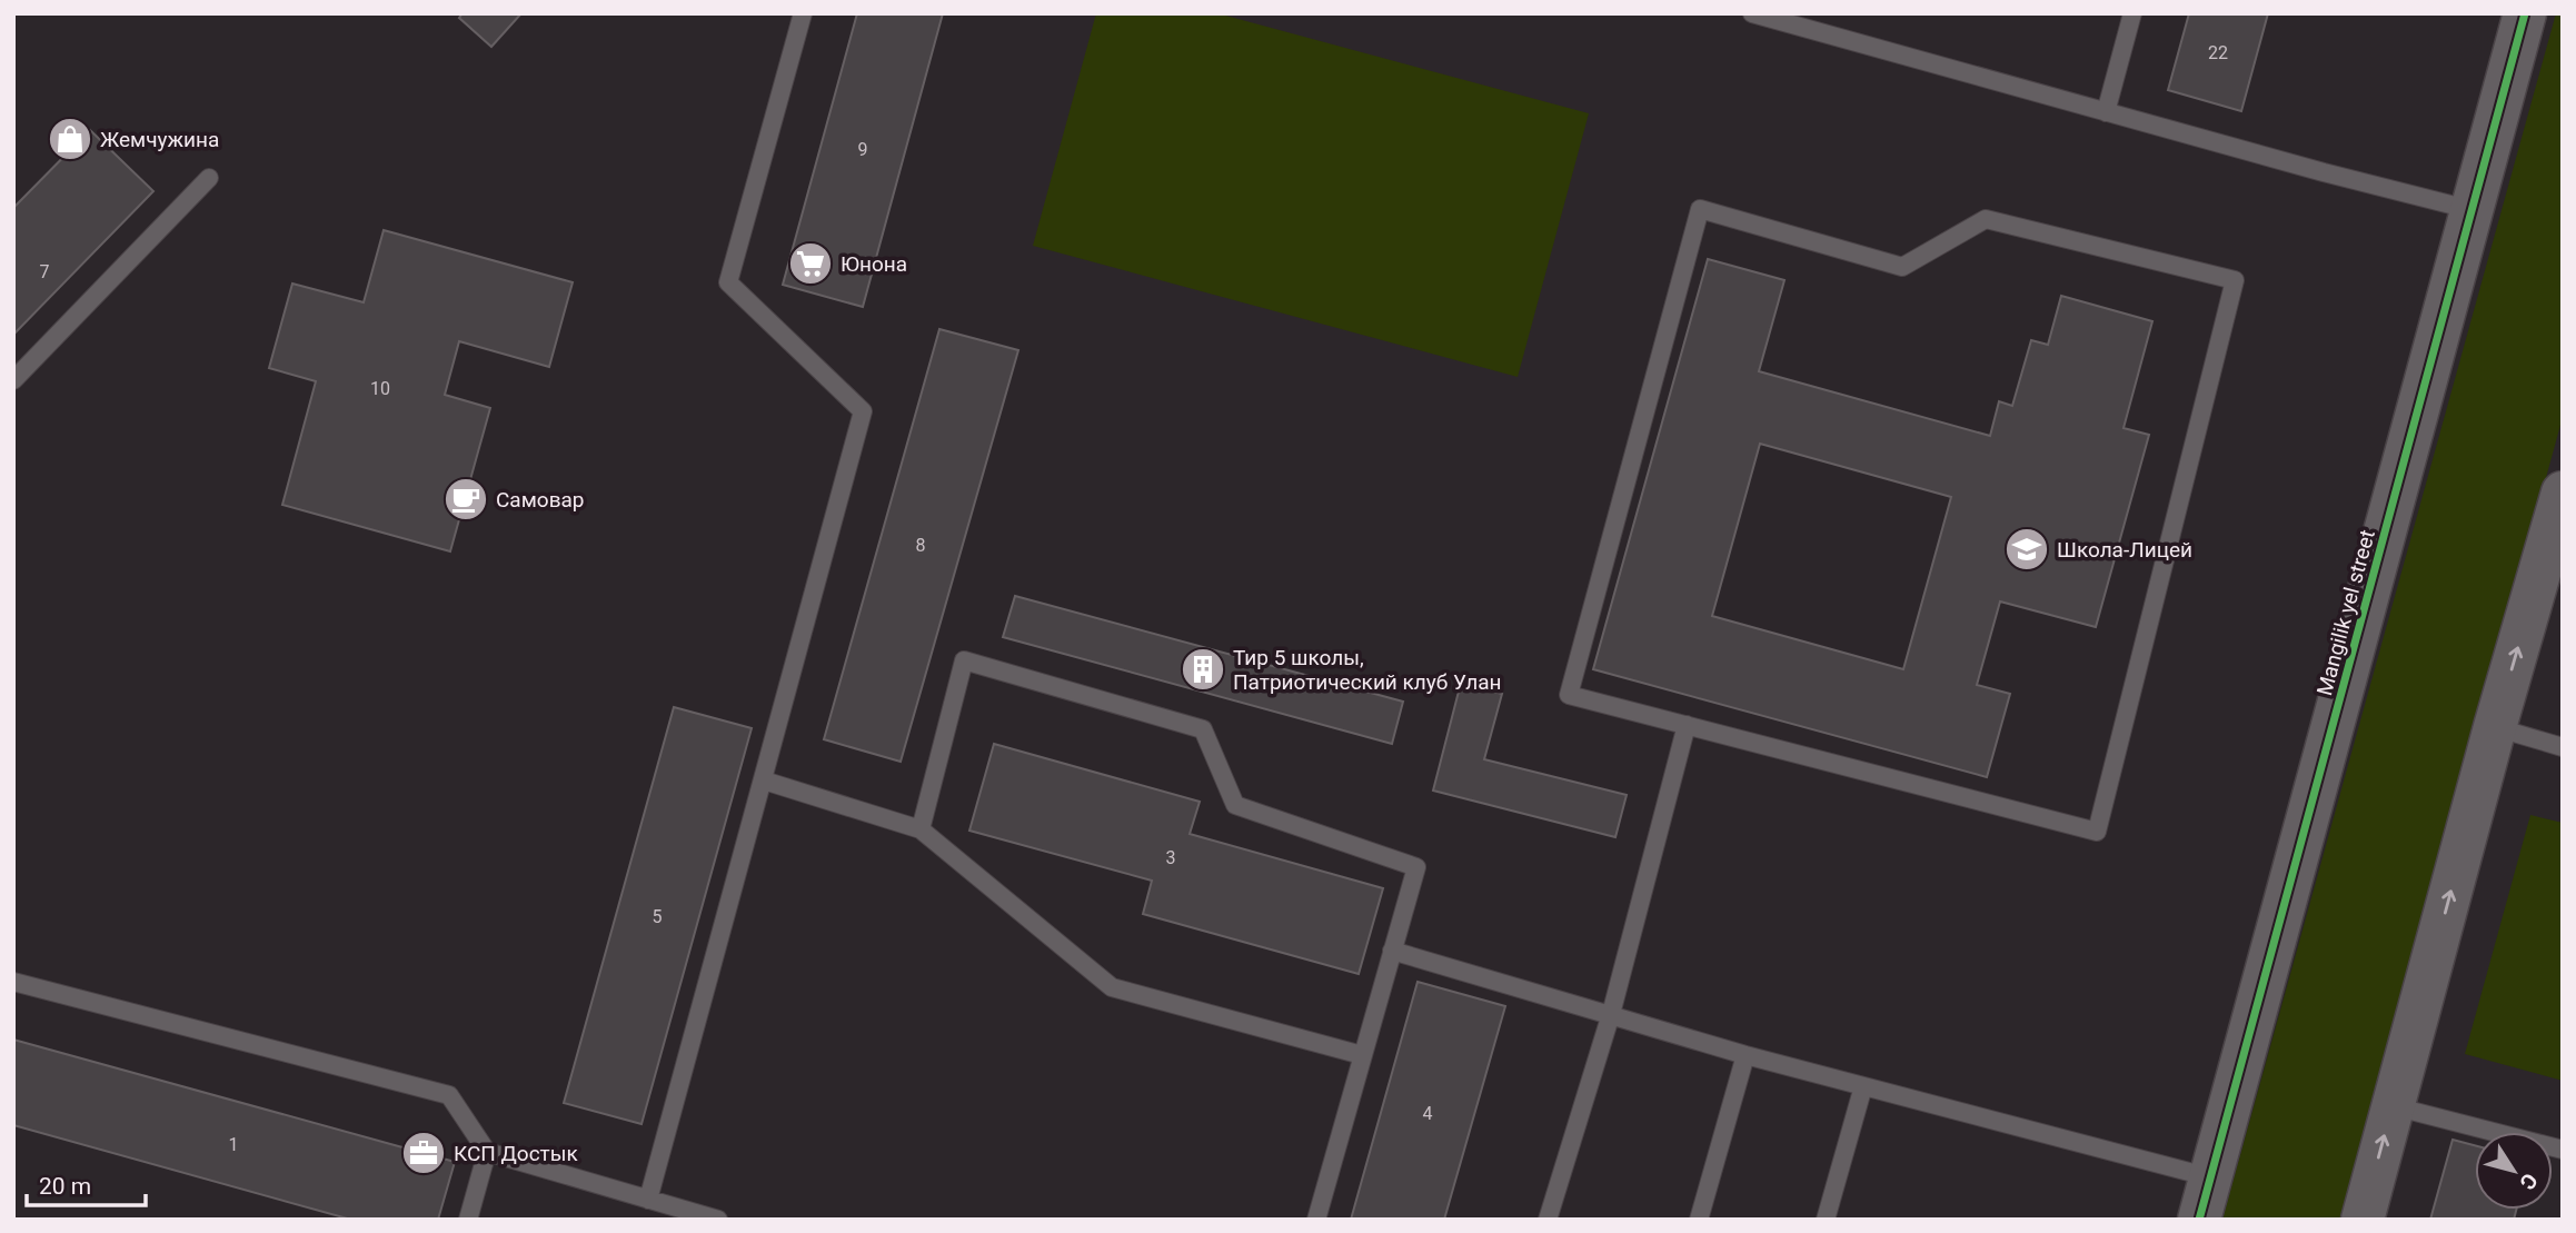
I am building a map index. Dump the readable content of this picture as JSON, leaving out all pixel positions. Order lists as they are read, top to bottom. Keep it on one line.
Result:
{"streets":{"street":["Mangilik yel street"]},"places":{"shop":["Жемчужина"],"supermarket":["Юнона"],"cafe":["Самовар"],"school or university":["Школа-Лицей"],"building":["Тир 5 школы, Патриотический клуб Улан"],"office":["КСП Достык"]},"house_numbers":["22","9","7","10","8","3","5","4","1"],"scale_bar":"20 m","north":"bottom right"}
